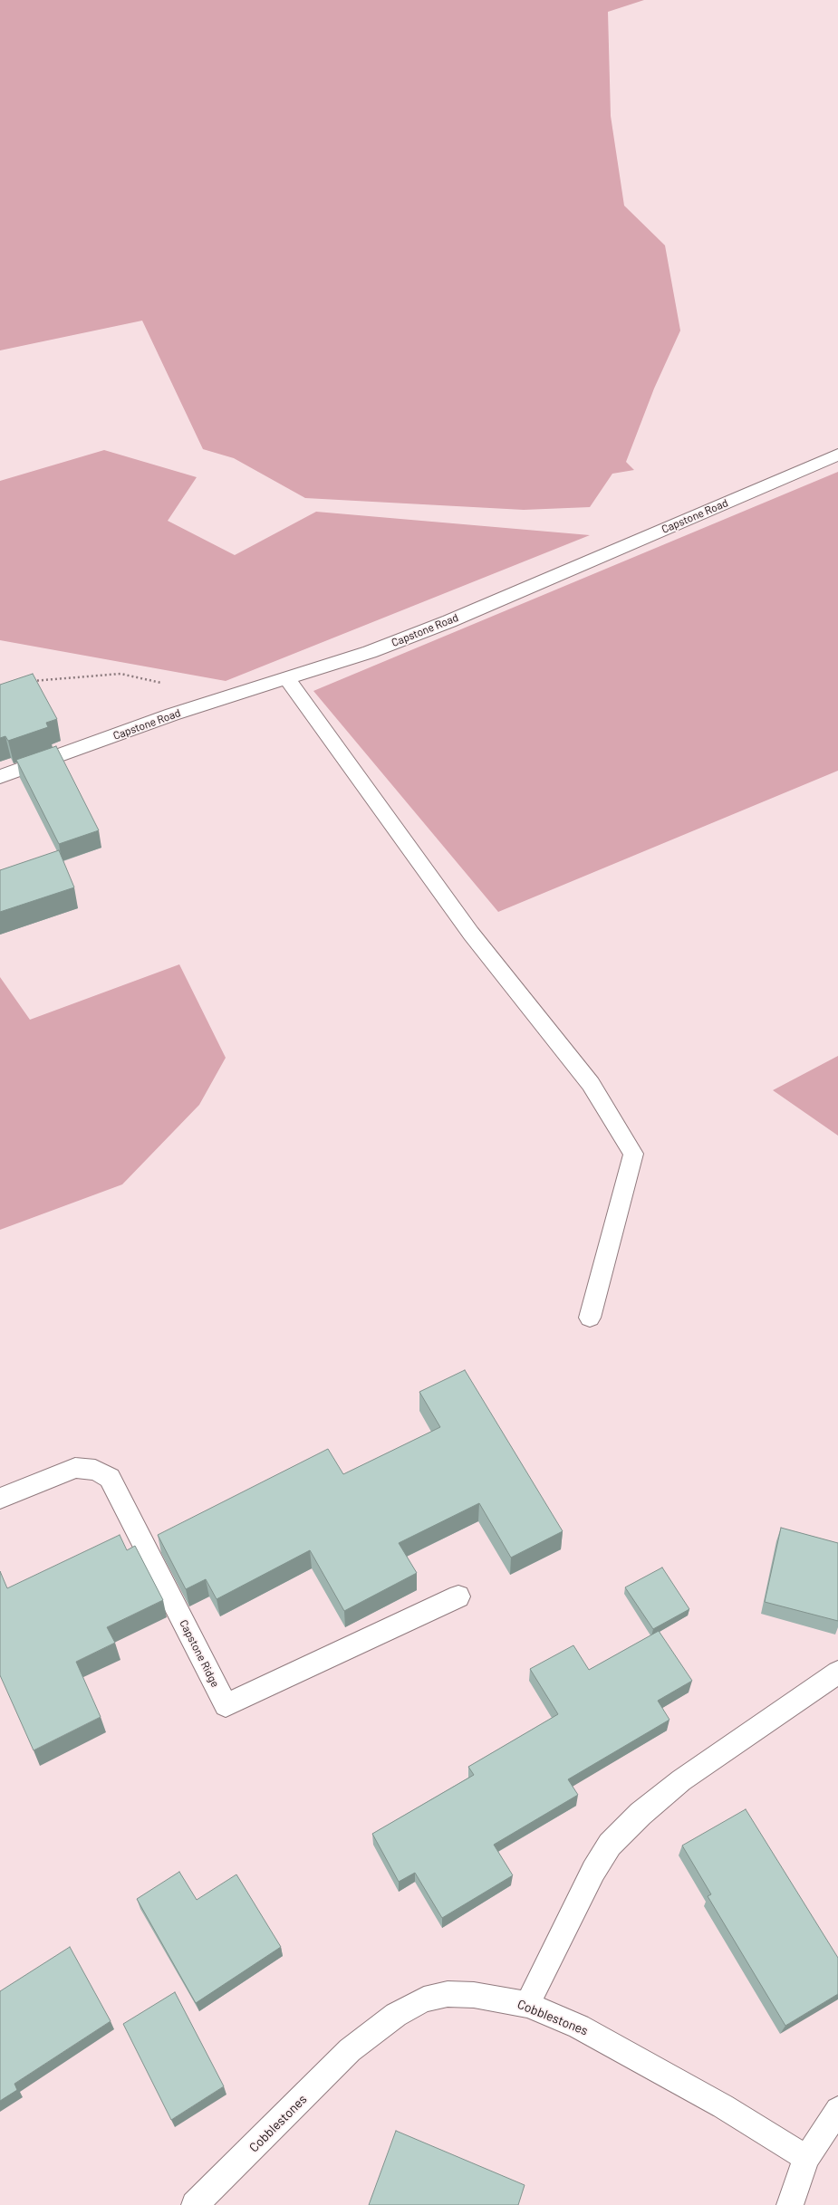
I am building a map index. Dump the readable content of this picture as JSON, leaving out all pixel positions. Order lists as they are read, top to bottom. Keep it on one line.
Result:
{"streets":{"street":["Capstone Road","Capstone Ridge","Cobblestones"]}}
